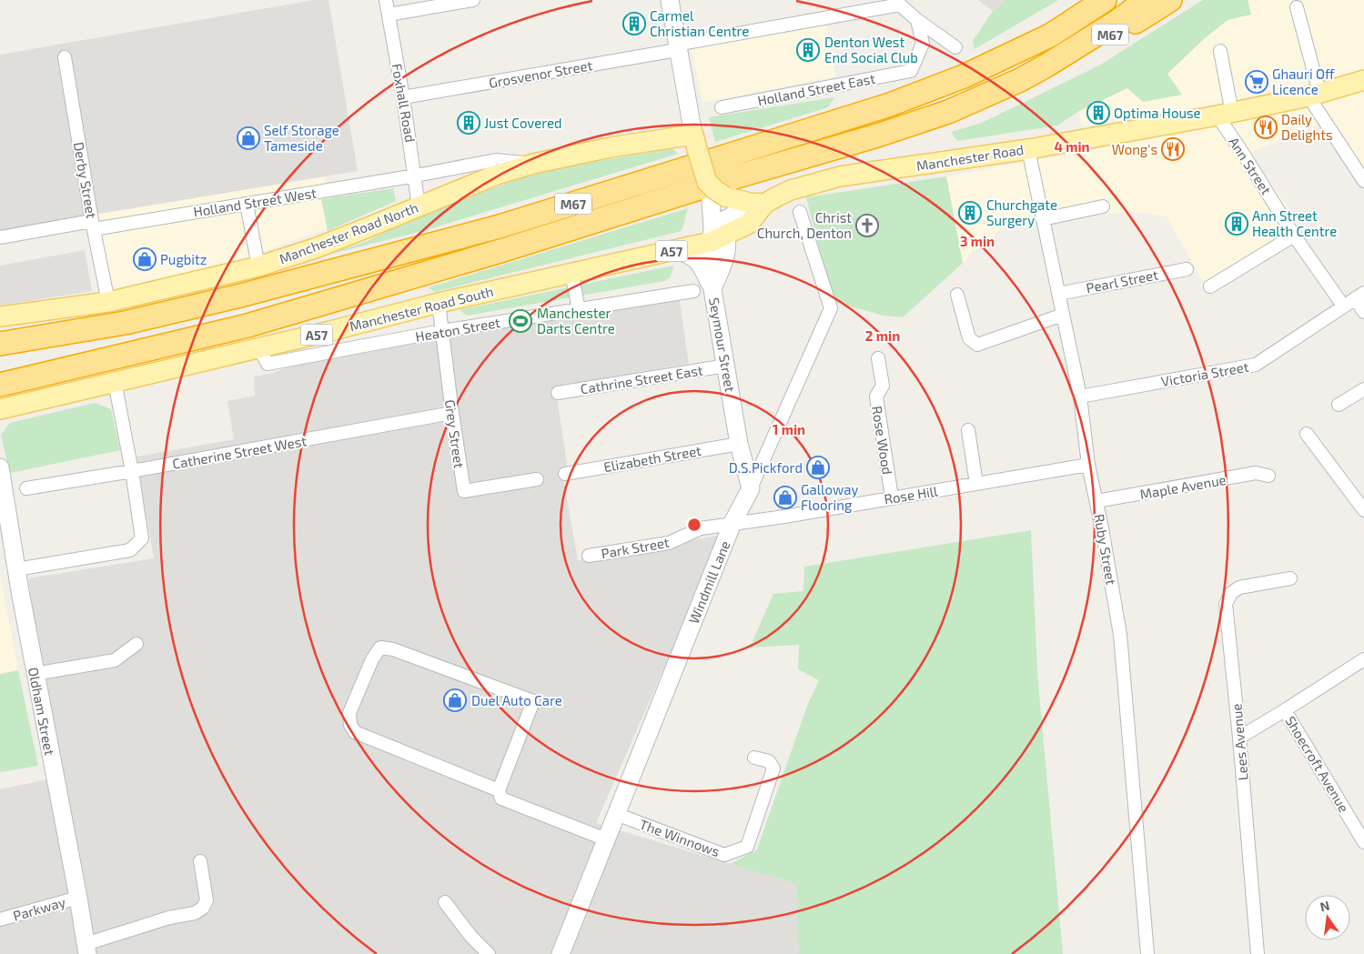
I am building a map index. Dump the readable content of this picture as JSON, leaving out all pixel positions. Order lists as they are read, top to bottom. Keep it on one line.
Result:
{"streets":{"highway":["M67"],"main road":["Manchester Road","Manchester Road North","A57","Manchester Road South","Seymour Street"],"street":["Grosvenor Street","Holland Street East","Foxhall Road","Ann Street","Derby Street","Holland Street West","Pearl Street","Heaton Street","Victoria Street","Cathrine Street East","Grey Street","Rose Wood","Catherine Street West","Elizabeth Street","Maple Avenue","Rose Hill","Park Street","Ruby Street","Windmill Lane","Oldham Street","Lees Avenue","Shoecroft Avenue","The Winnows","Parkway"]},"crossings":[["Grosvenor Street","Foxhall Road"],["Grosvenor Street","Seymour Street"],["Foxhall Road","Holland Street West"],["Foxhall Road","Manchester Road North"],["Manchester Road","Ann Street"],["Manchester Road","Manchester Road South"],["Manchester Road","Seymour Street"],["Manchester Road","Ruby Street"],["Ann Street","Victoria Street"],["Derby Street","Holland Street West"],["Derby Street","Manchester Road North"],["Holland Street West","Manchester Road North"],["Manchester Road North","Seymour Street"],["Pearl Street","Ruby Street"],["Manchester Road South","Heaton Street"],["Manchester Road South","Seymour Street"],["Manchester Road South","Grey Street"],["Heaton Street","Grey Street"],["Seymour Street","Cathrine Street East"],["Seymour Street","Elizabeth Street"],["Seymour Street","Windmill Lane"],["Victoria Street","Ruby Street"],["Grey Street","Catherine Street West"],["Rose Wood","Rose Hill"],["Maple Avenue","Ruby Street"],["Rose Hill","Park Street"],["Rose Hill","Ruby Street"],["Rose Hill","Windmill Lane"],["Park Street","Windmill Lane"],["Windmill Lane","The Winnows"],["Oldham Street","Parkway"]],"places":{"building":["Carmel Christian Centre","Denton West End Social Club","Optima House","Just Covered","Churchgate Surgery","Ann Street Health Centre"],"supermarket":["Ghauri Off Licence"],"restaurant":["Daily Delights","Wong's"],"shop":["Self Storage Tameside","Pugbitz","D.S.Pickford","Galloway Flooring","Duel Auto Care"],"church":["Christ Church, Denton"],"sports":["Manchester Darts Centre"]},"north":"top","rings":["4 min","3 min","2 min","1 min"]}
